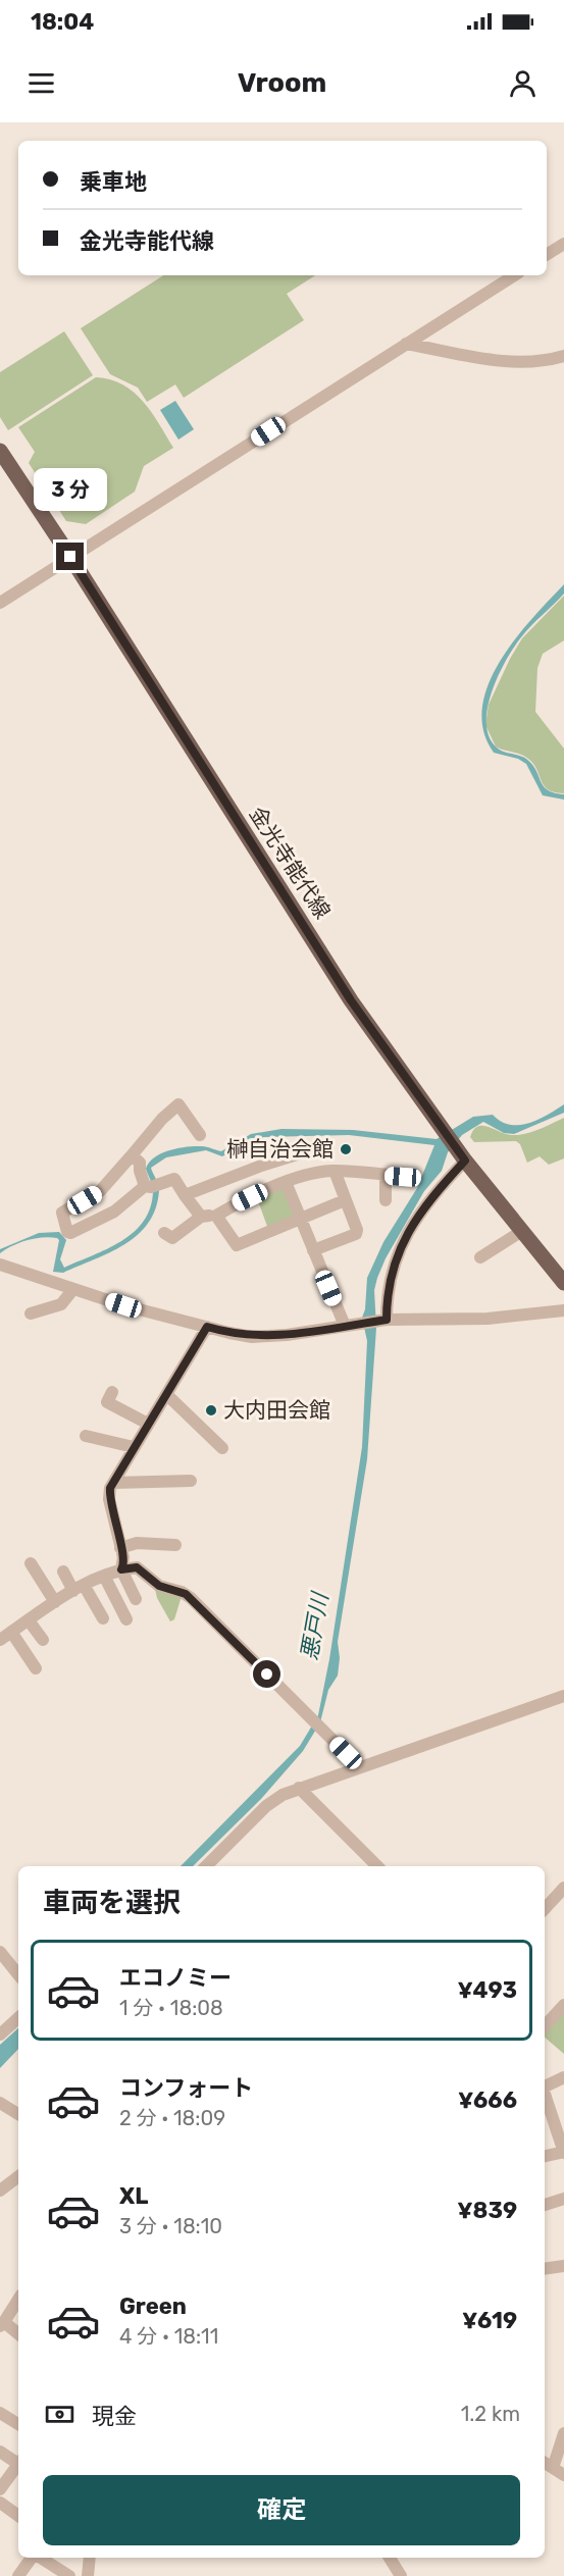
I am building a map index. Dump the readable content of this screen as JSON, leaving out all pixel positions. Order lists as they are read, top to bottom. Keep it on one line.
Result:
{"streets":{"main road":["金光寺能代線"]},"water":["悪戸川"],"places":["榊自治会館","大内田会館"],"page":{"status":"18:04","header":"Vroom","banner":["乗車地","金光寺能代線"],"bubble":"3 分","heading":"車両を選択","list":[{"name":"エコノミー","note":"1 分 · 18:08","value":"¥493"},{"name":"コンフォート","note":"2 分 · 18:09","value":"¥666"},{"name":"XL","note":"3 分 · 18:10","value":"¥839"},{"name":"Green","note":"4 分 · 18:11","value":"¥619"}],"pay":["現金","1.2 km"],"buttons":"確定"}}
